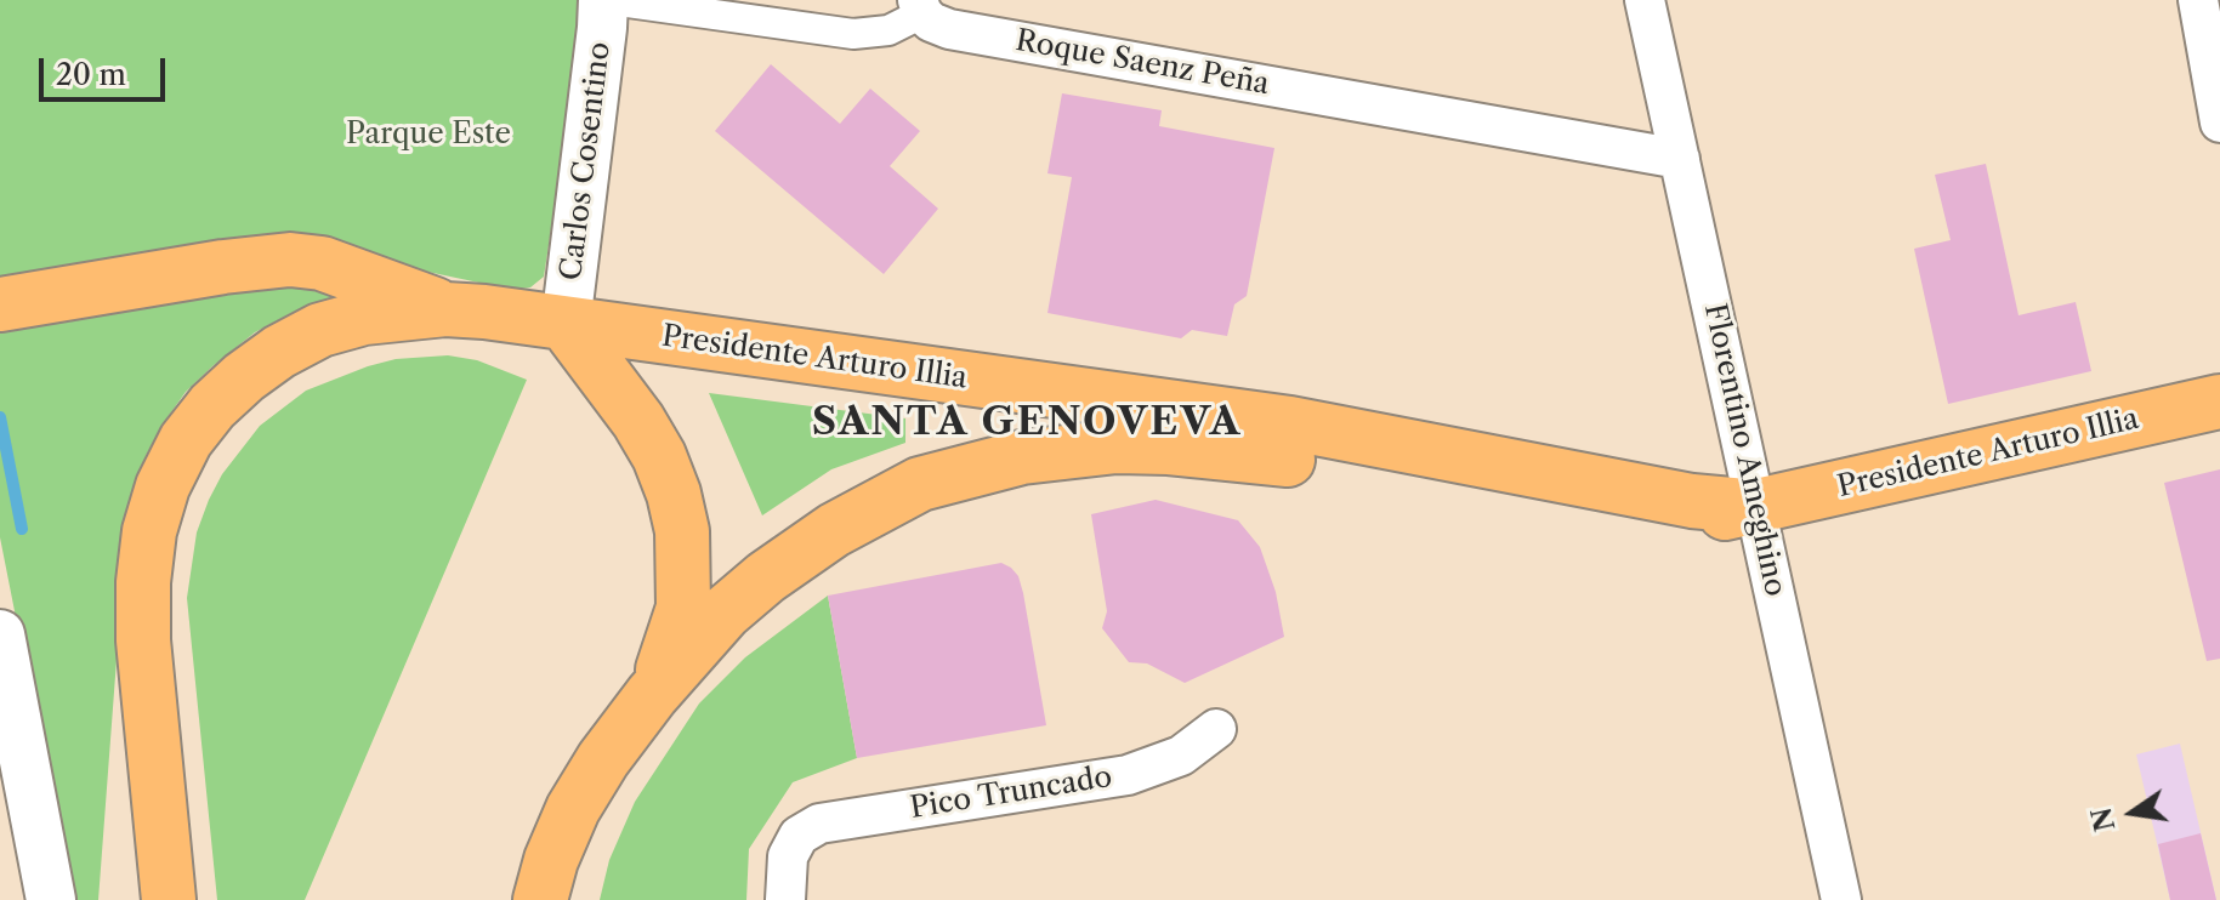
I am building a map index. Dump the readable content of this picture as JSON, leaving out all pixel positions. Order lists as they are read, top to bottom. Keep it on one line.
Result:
{"streets":{"main road":["Presidente Arturo Illia"],"street":["Roque Saenz Peña","Carlos Cosentino","Florentino Ameghino","Pico Truncado"]},"crossings":[["Roque Saenz Peña","Carlos Cosentino"],["Roque Saenz Peña","Florentino Ameghino"],["Carlos Cosentino","Presidente Arturo Illia"],["Presidente Arturo Illia","Florentino Ameghino"]],"districts":["SANTA GENOVEVA"],"parks":["Parque Este"],"scale_bar":"20 m","north":"left"}
